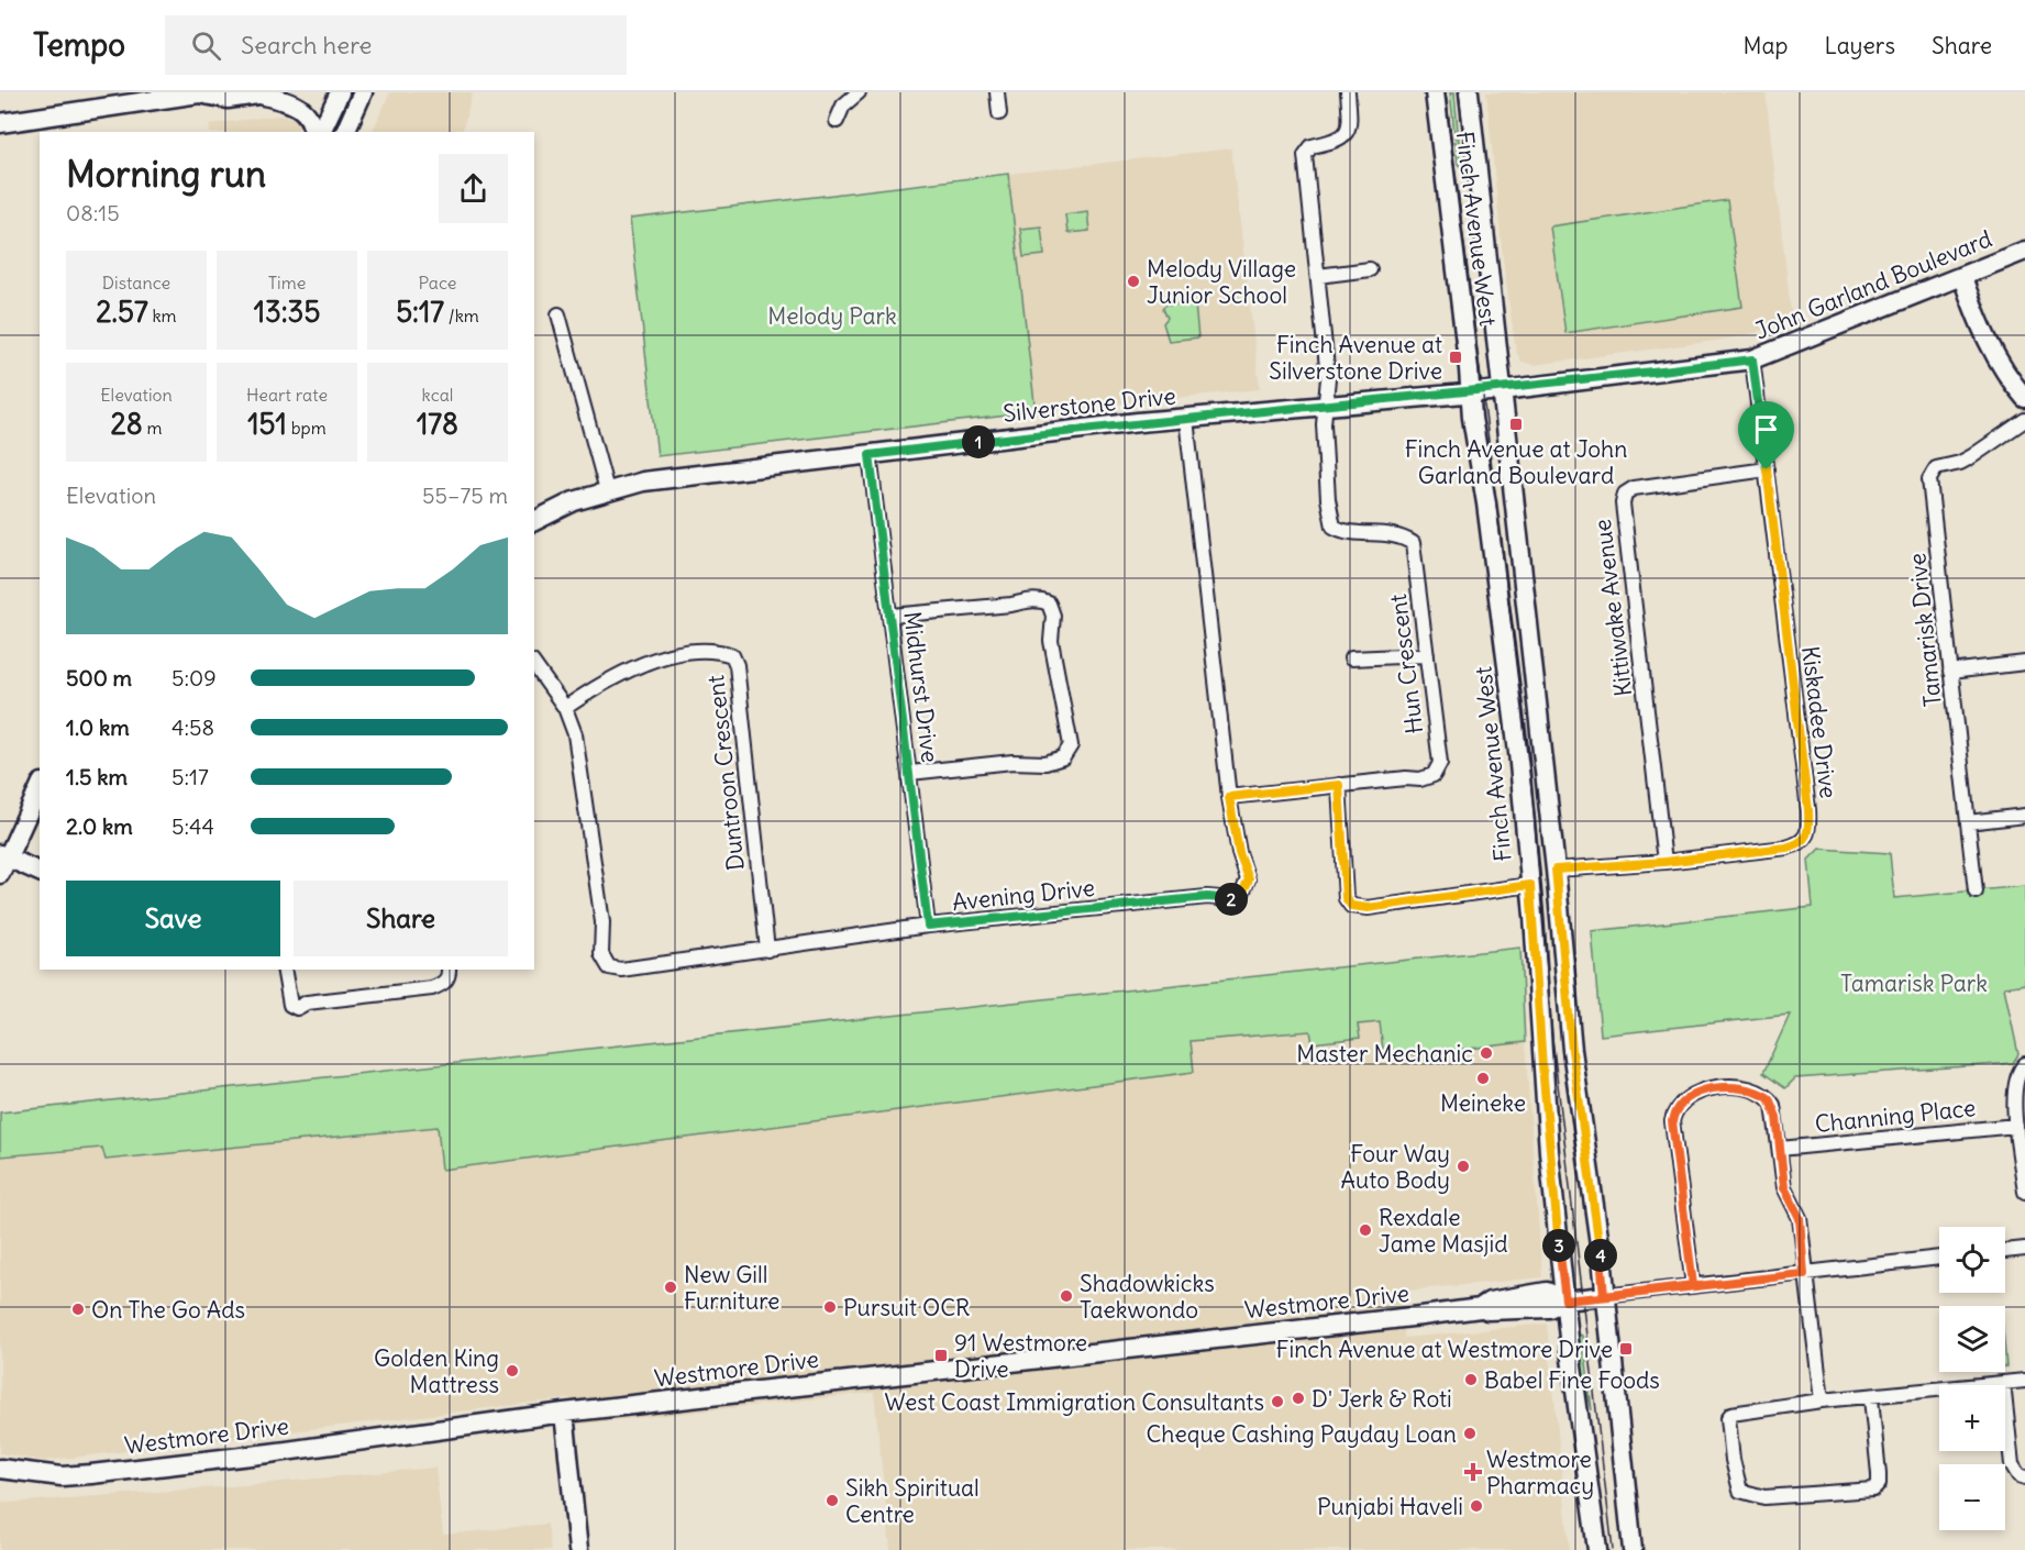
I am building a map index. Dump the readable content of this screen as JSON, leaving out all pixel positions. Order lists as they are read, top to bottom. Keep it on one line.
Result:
{"streets":{"street":["Finch Avenue West","John Garland Boulevard","Silverstone Drive","Kittiwake Avenue","Tamarisk Drive","Hun Crescent","Midhurst Drive","Kiskadee Drive","Duntroon Crescent","Avening Drive","Channing Place","Westmore Drive"]},"crossings":[["Finch Avenue West","John Garland Boulevard"],["Finch Avenue West","Silverstone Drive"],["Finch Avenue West","Kiskadee Drive"],["Finch Avenue West","Westmore Drive"],["John Garland Boulevard","Silverstone Drive"],["John Garland Boulevard","Kiskadee Drive"],["Silverstone Drive","Hun Crescent"],["Silverstone Drive","Midhurst Drive"],["Silverstone Drive","Avening Drive"],["Kittiwake Avenue","Kiskadee Drive"],["Hun Crescent","Avening Drive"],["Midhurst Drive","Avening Drive"],["Duntroon Crescent","Avening Drive"]],"parks":["Melody Park","Tamarisk Park"],"places":{"other":["Melody Village Junior School","Master Mechanic","Meineke","Four Way Auto Body","Rexdale Jame Masjid","New Gill Furniture","Shadowkicks Taekwondo","Pursuit OCR","On The Go Ads","Golden King Mattress","Babel Fine Foods","D' Jerk & Roti","West Coast Immigration Consultants","Cheque Cashing Payday Loan","Sikh Spiritual Centre","Punjabi Haveli"],"transit":["Finch Avenue at Silverstone Drive","Finch Avenue at John Garland Boulevard","Finch Avenue at Westmore Drive","91 Westmore Drive"],"health":["Westmore Pharmacy"]},"page":{"header":"Tempo","search":"Search here","nav":["Map","Layers","Share"],"heading":["Morning run","08:15"],"stats":[["Distance","2.57 km"],["Time","13:35"],["Pace","5:17 /km"],["Elevation","28 m"],["Heart rate","151 bpm"],["kcal","178"]],"pins":["1","2","3","4"],"chart":["Elevation","55–75 m"],"list":[{"name":"500 m","note":"5:09"},{"name":"1.0 km","note":"4:58"},{"name":"1.5 km","note":"5:17"},{"name":"2.0 km","note":"5:44"}],"buttons":["Save","Share"],"map_buttons":["+","−"]}}
